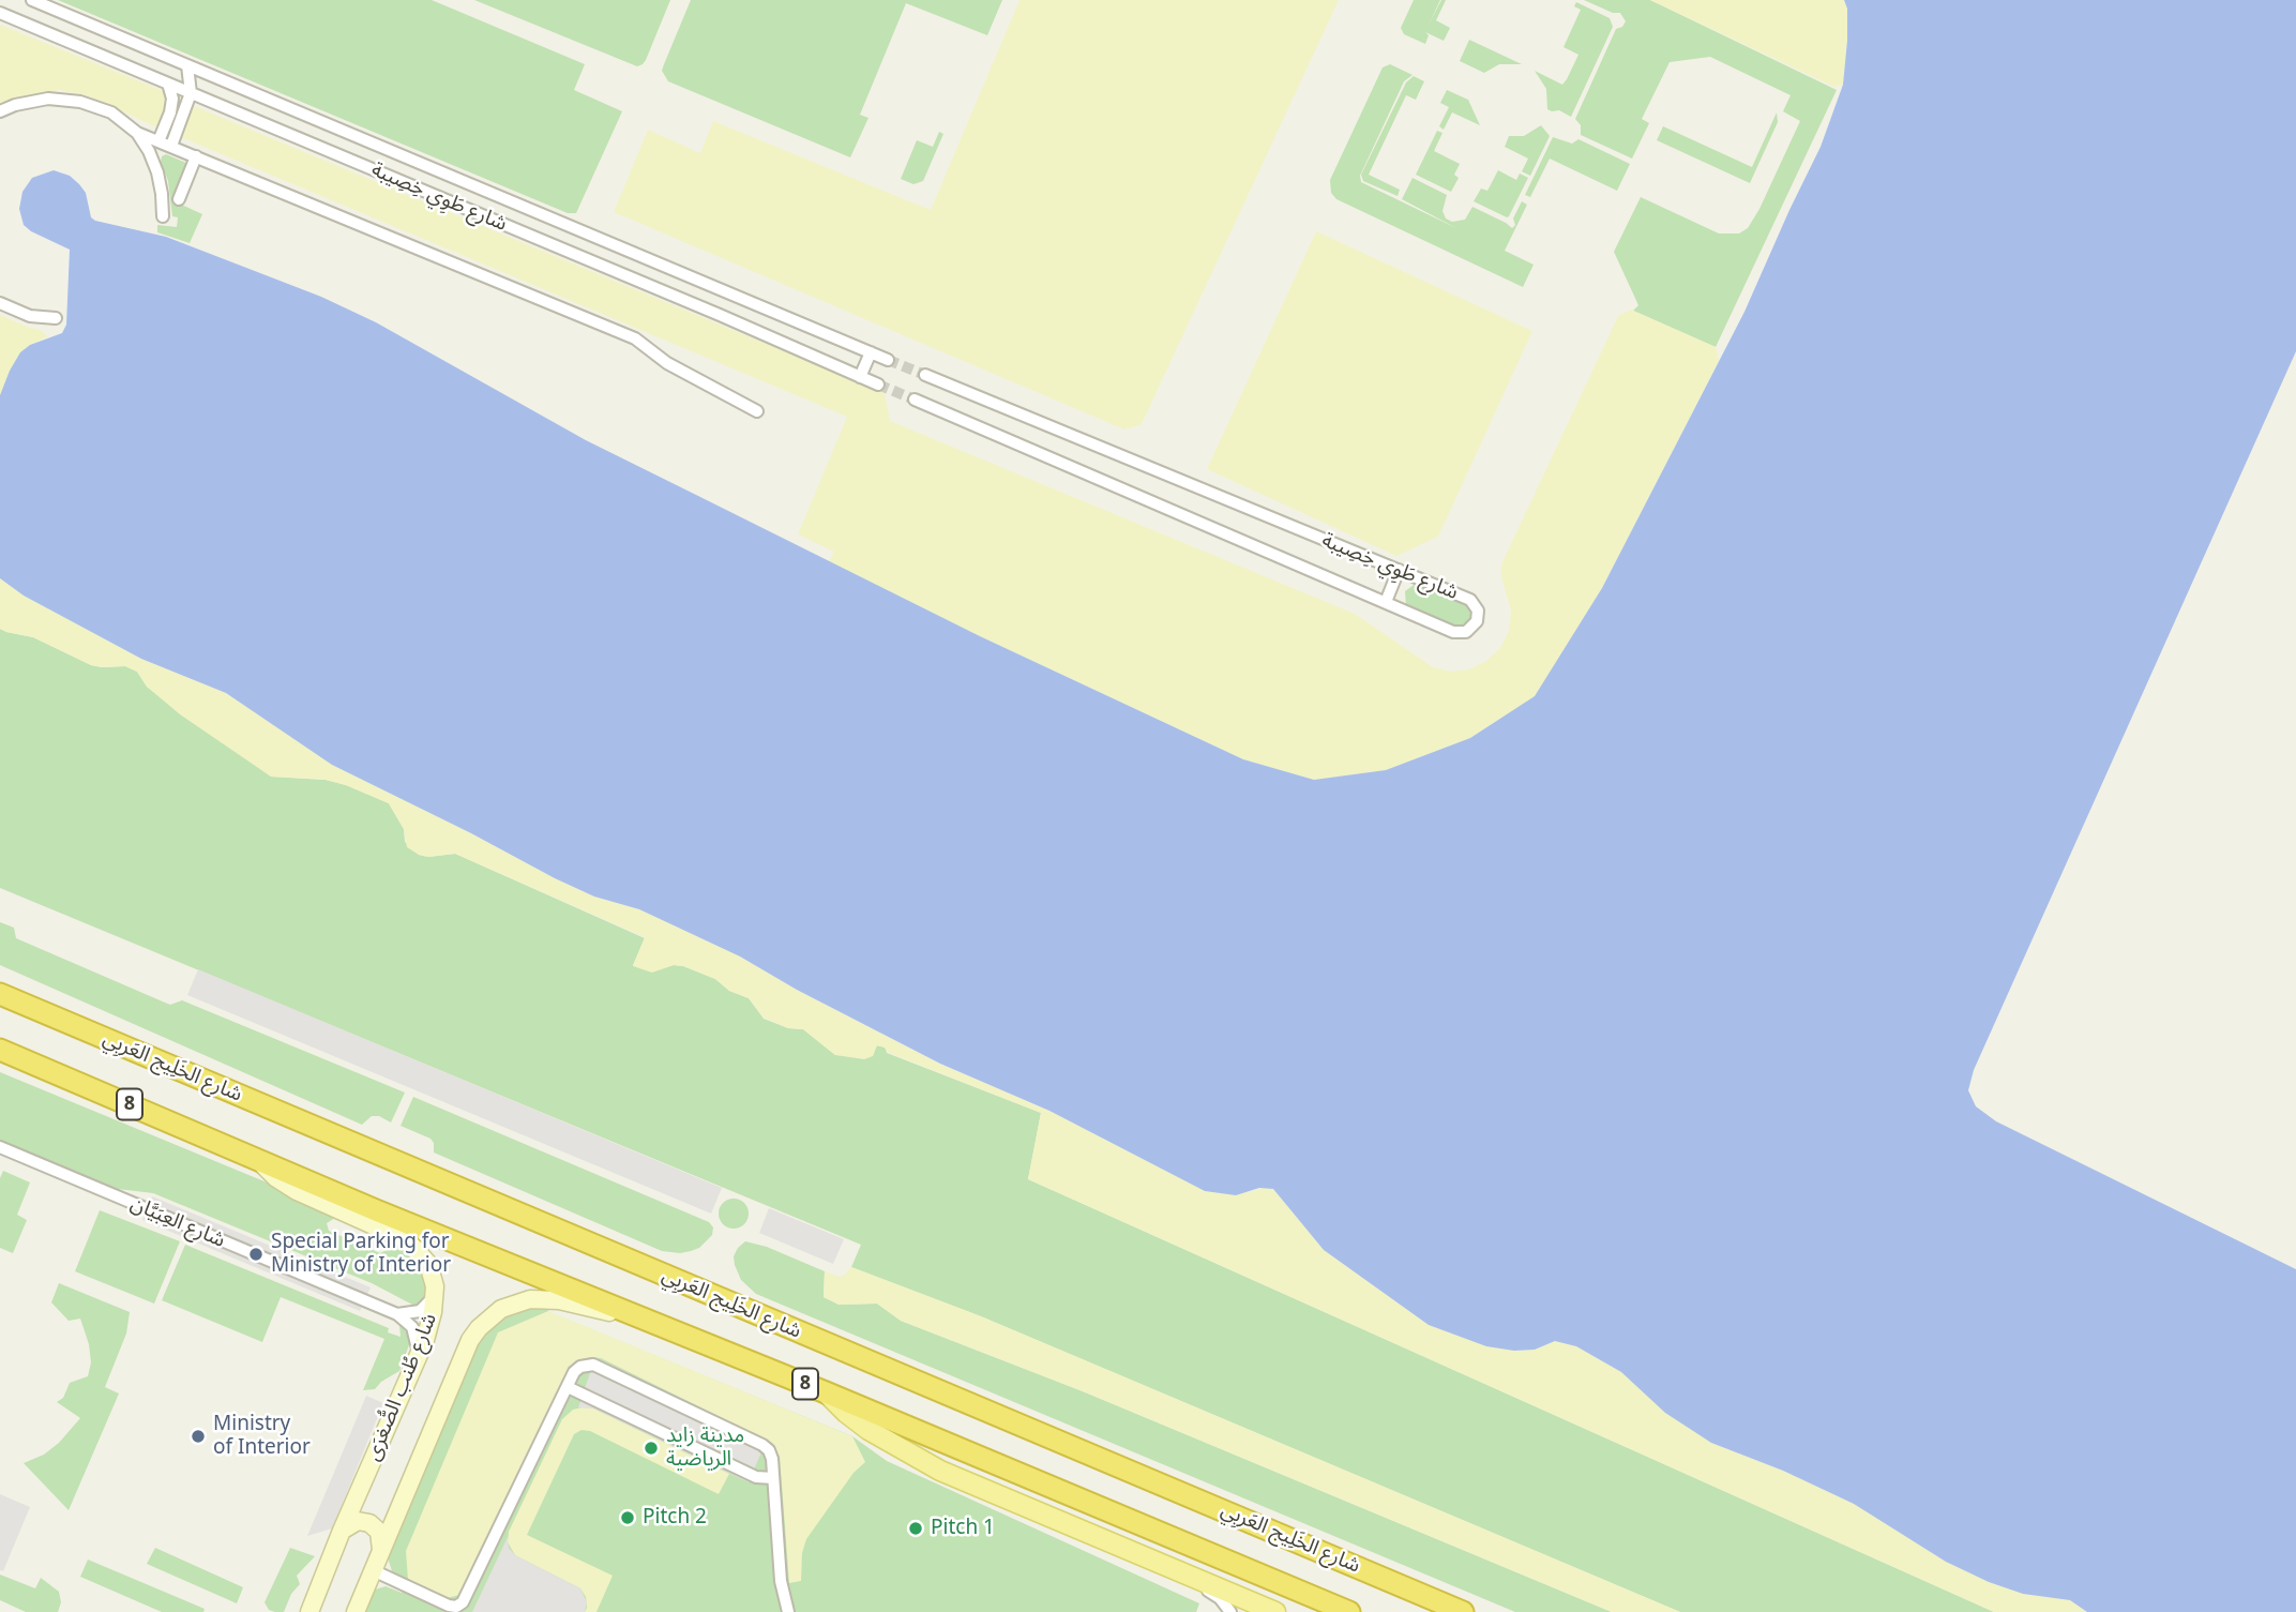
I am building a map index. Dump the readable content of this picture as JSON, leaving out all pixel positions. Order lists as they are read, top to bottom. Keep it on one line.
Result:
{"streets":{"highway":["شارع الخَلِيج العَربِي","8"],"street":["شارع طَوِي خِصِيبة","شارع العِبَيَّان","شارع طُنب الصُّغرَى"]},"crossings":[["8","شارع طُنب الصُّغرَى"]],"places":["Special Parking for Ministry of Interior","Ministry of Interior","مدينة زايد الرياضية","Pitch 2","Pitch 1"]}
